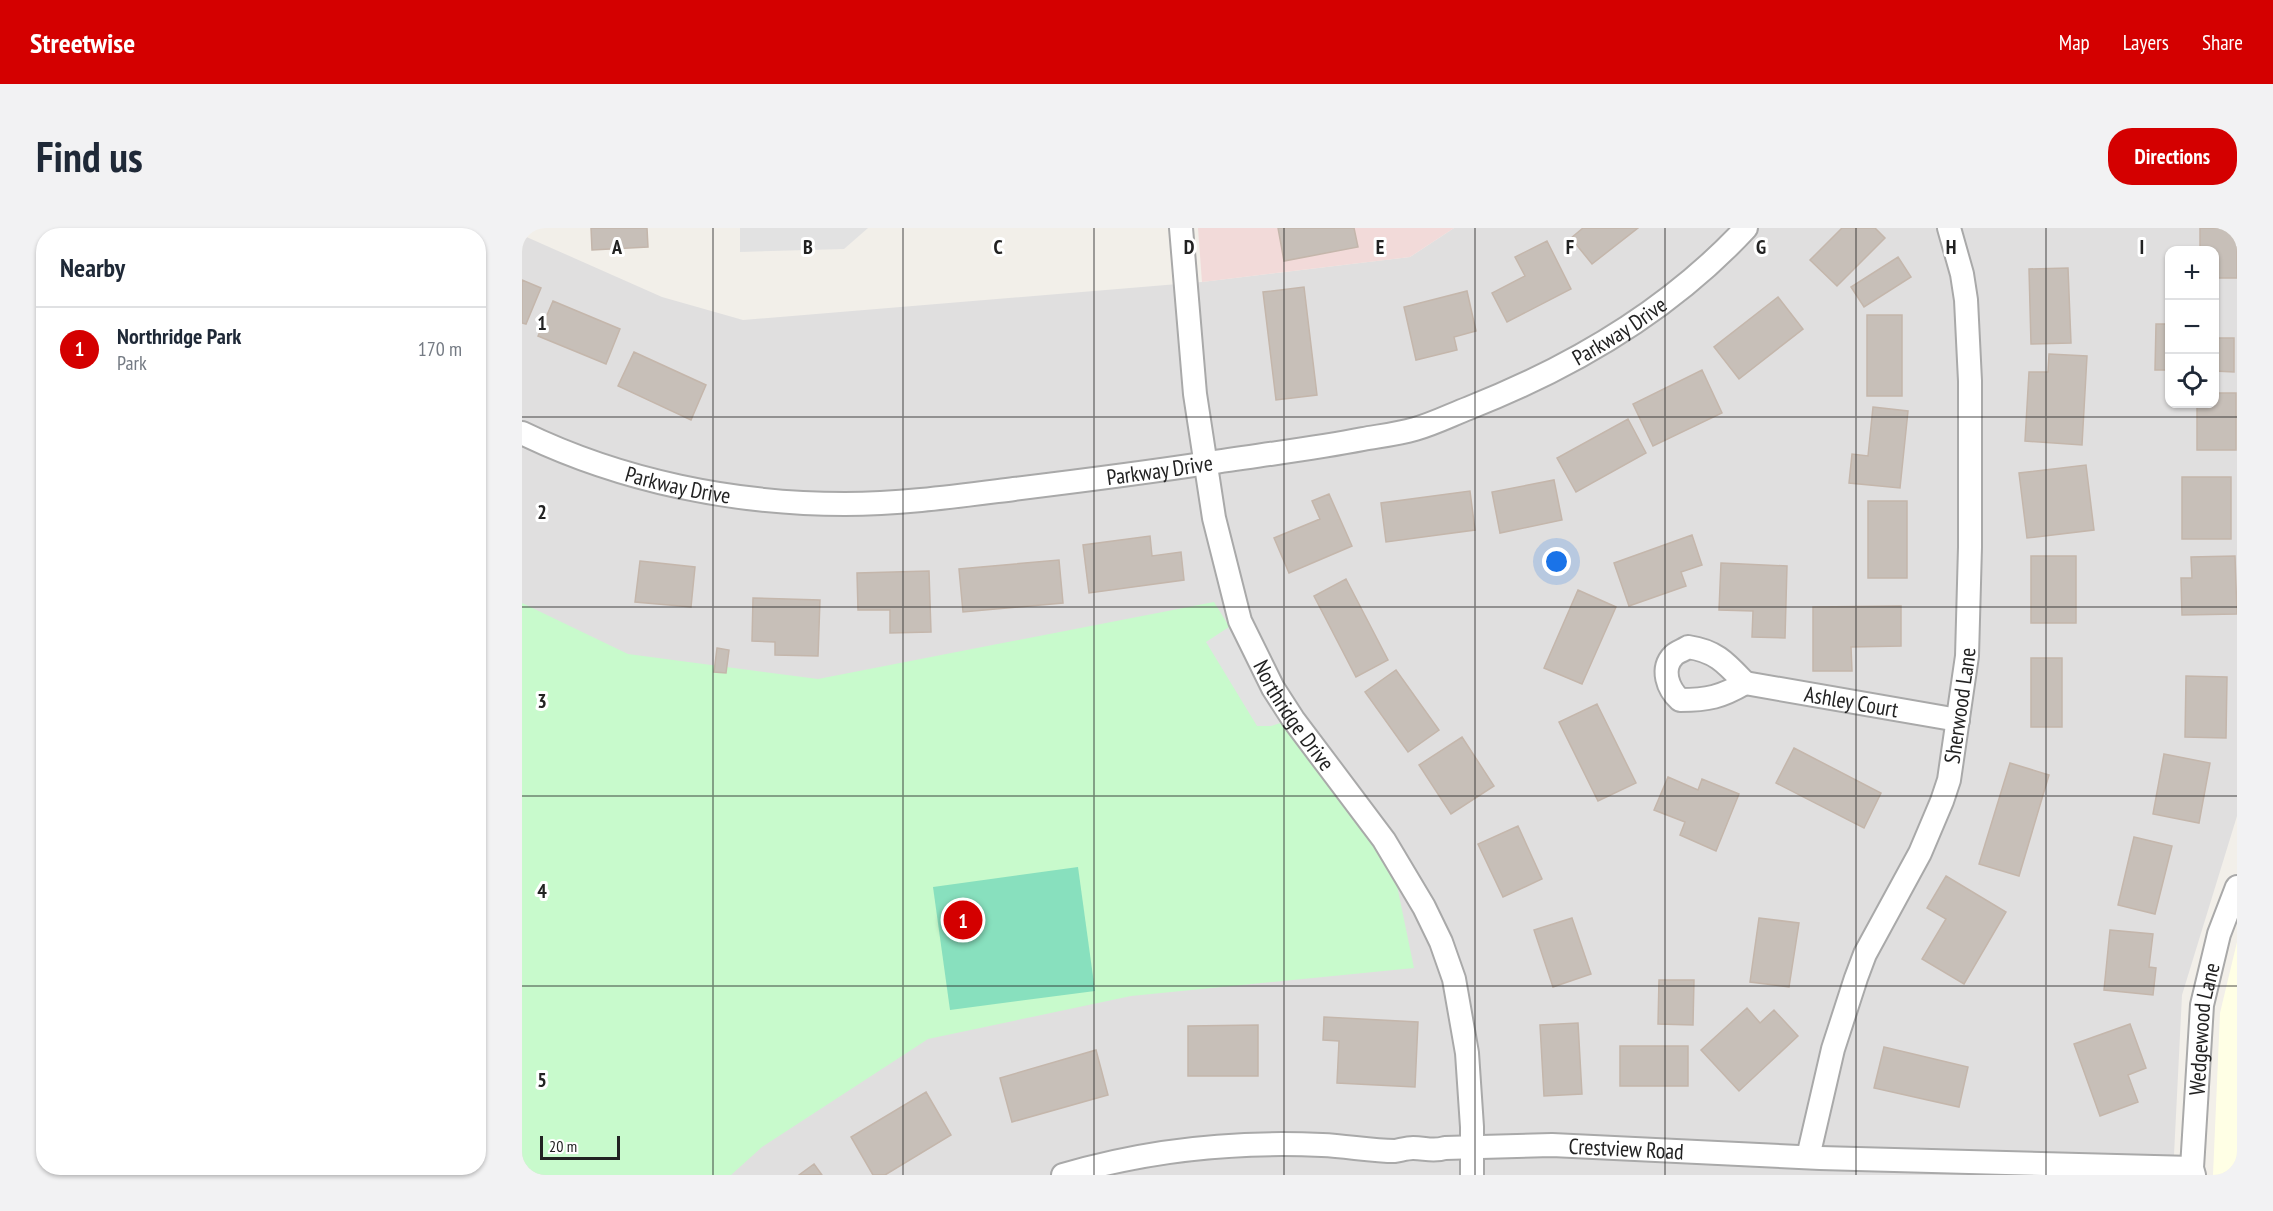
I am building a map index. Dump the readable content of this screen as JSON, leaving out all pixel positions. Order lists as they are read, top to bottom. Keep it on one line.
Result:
{"streets":{"street":["Parkway Drive","Ashley Court","Sherwood Lane","Northridge Drive","Wedgewood Lane","Crestview Road"]},"crossings":[["Parkway Drive","Northridge Drive"],["Ashley Court","Sherwood Lane"],["Sherwood Lane","Crestview Road"],["Northridge Drive","Crestview Road"],["Wedgewood Lane","Crestview Road"]],"scale_bar":"20 m","page":{"header":"Streetwise","nav":["Map","Layers","Share"],"buttons":"Directions","title":"Find us","heading":"Nearby","map_buttons":["+","−"],"list":[{"mark":"1","name":"Northridge Park","note":"Park","value":"170 m"}],"pins":"1","scale":"20 m"},"grid":{"columns":["A","B","C","D","E","F","G","H","I"],"rows":["1","2","3","4","5"]}}
